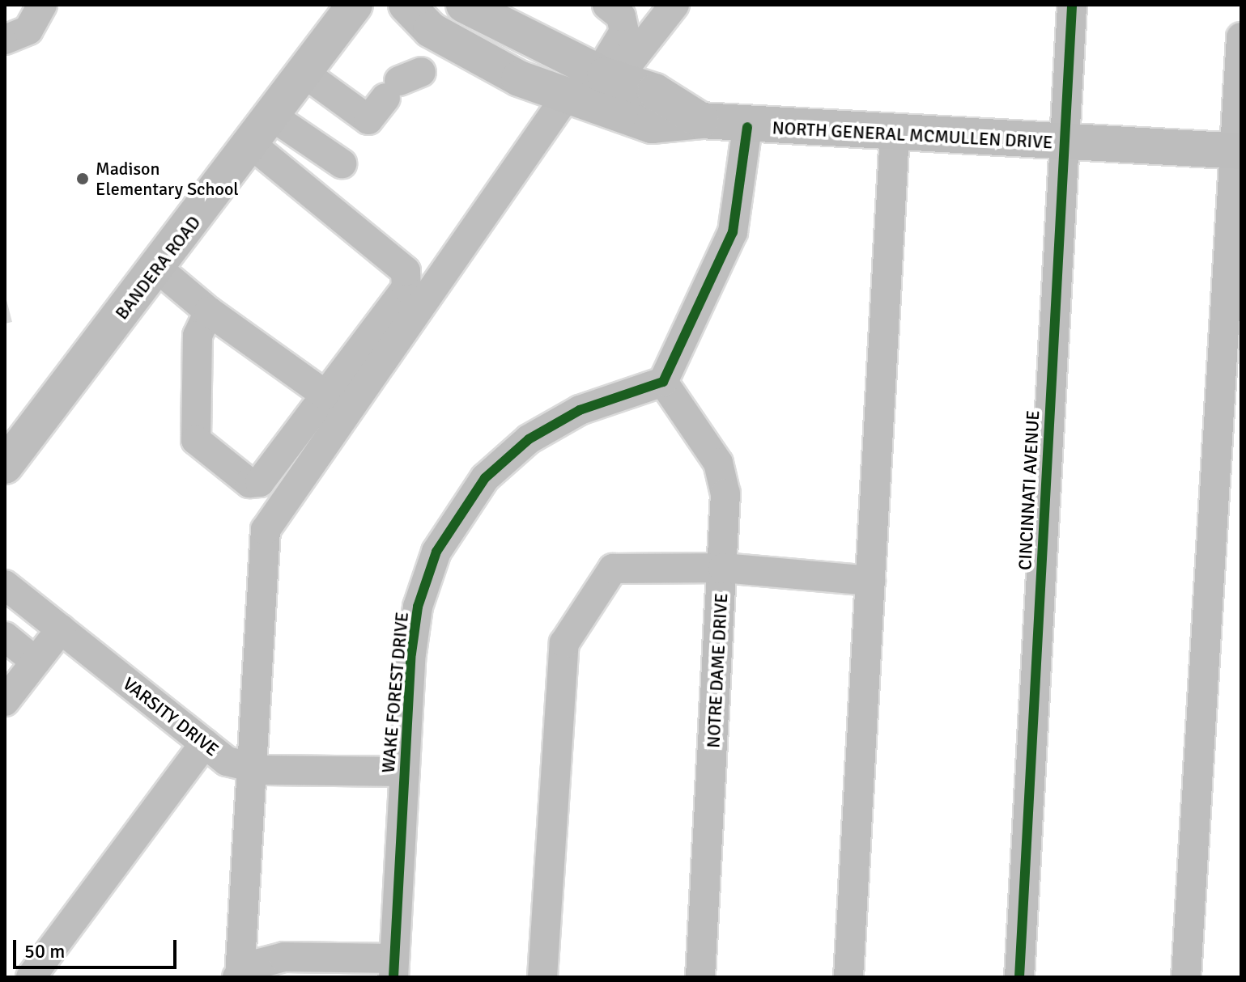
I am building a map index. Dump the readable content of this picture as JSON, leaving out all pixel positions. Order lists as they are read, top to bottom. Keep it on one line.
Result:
{"streets":{"main road":["NORTH GENERAL MCMULLEN DRIVE","BANDERA ROAD"],"street":["CINCINNATI AVENUE","NOTRE DAME DRIVE","WAKE FOREST DRIVE","VARSITY DRIVE"]},"crossings":[["NORTH GENERAL MCMULLEN DRIVE","CINCINNATI AVENUE"],["NOTRE DAME DRIVE","WAKE FOREST DRIVE"],["WAKE FOREST DRIVE","VARSITY DRIVE"]],"places":["Madison Elementary School"],"scale_bar":"50 m"}
